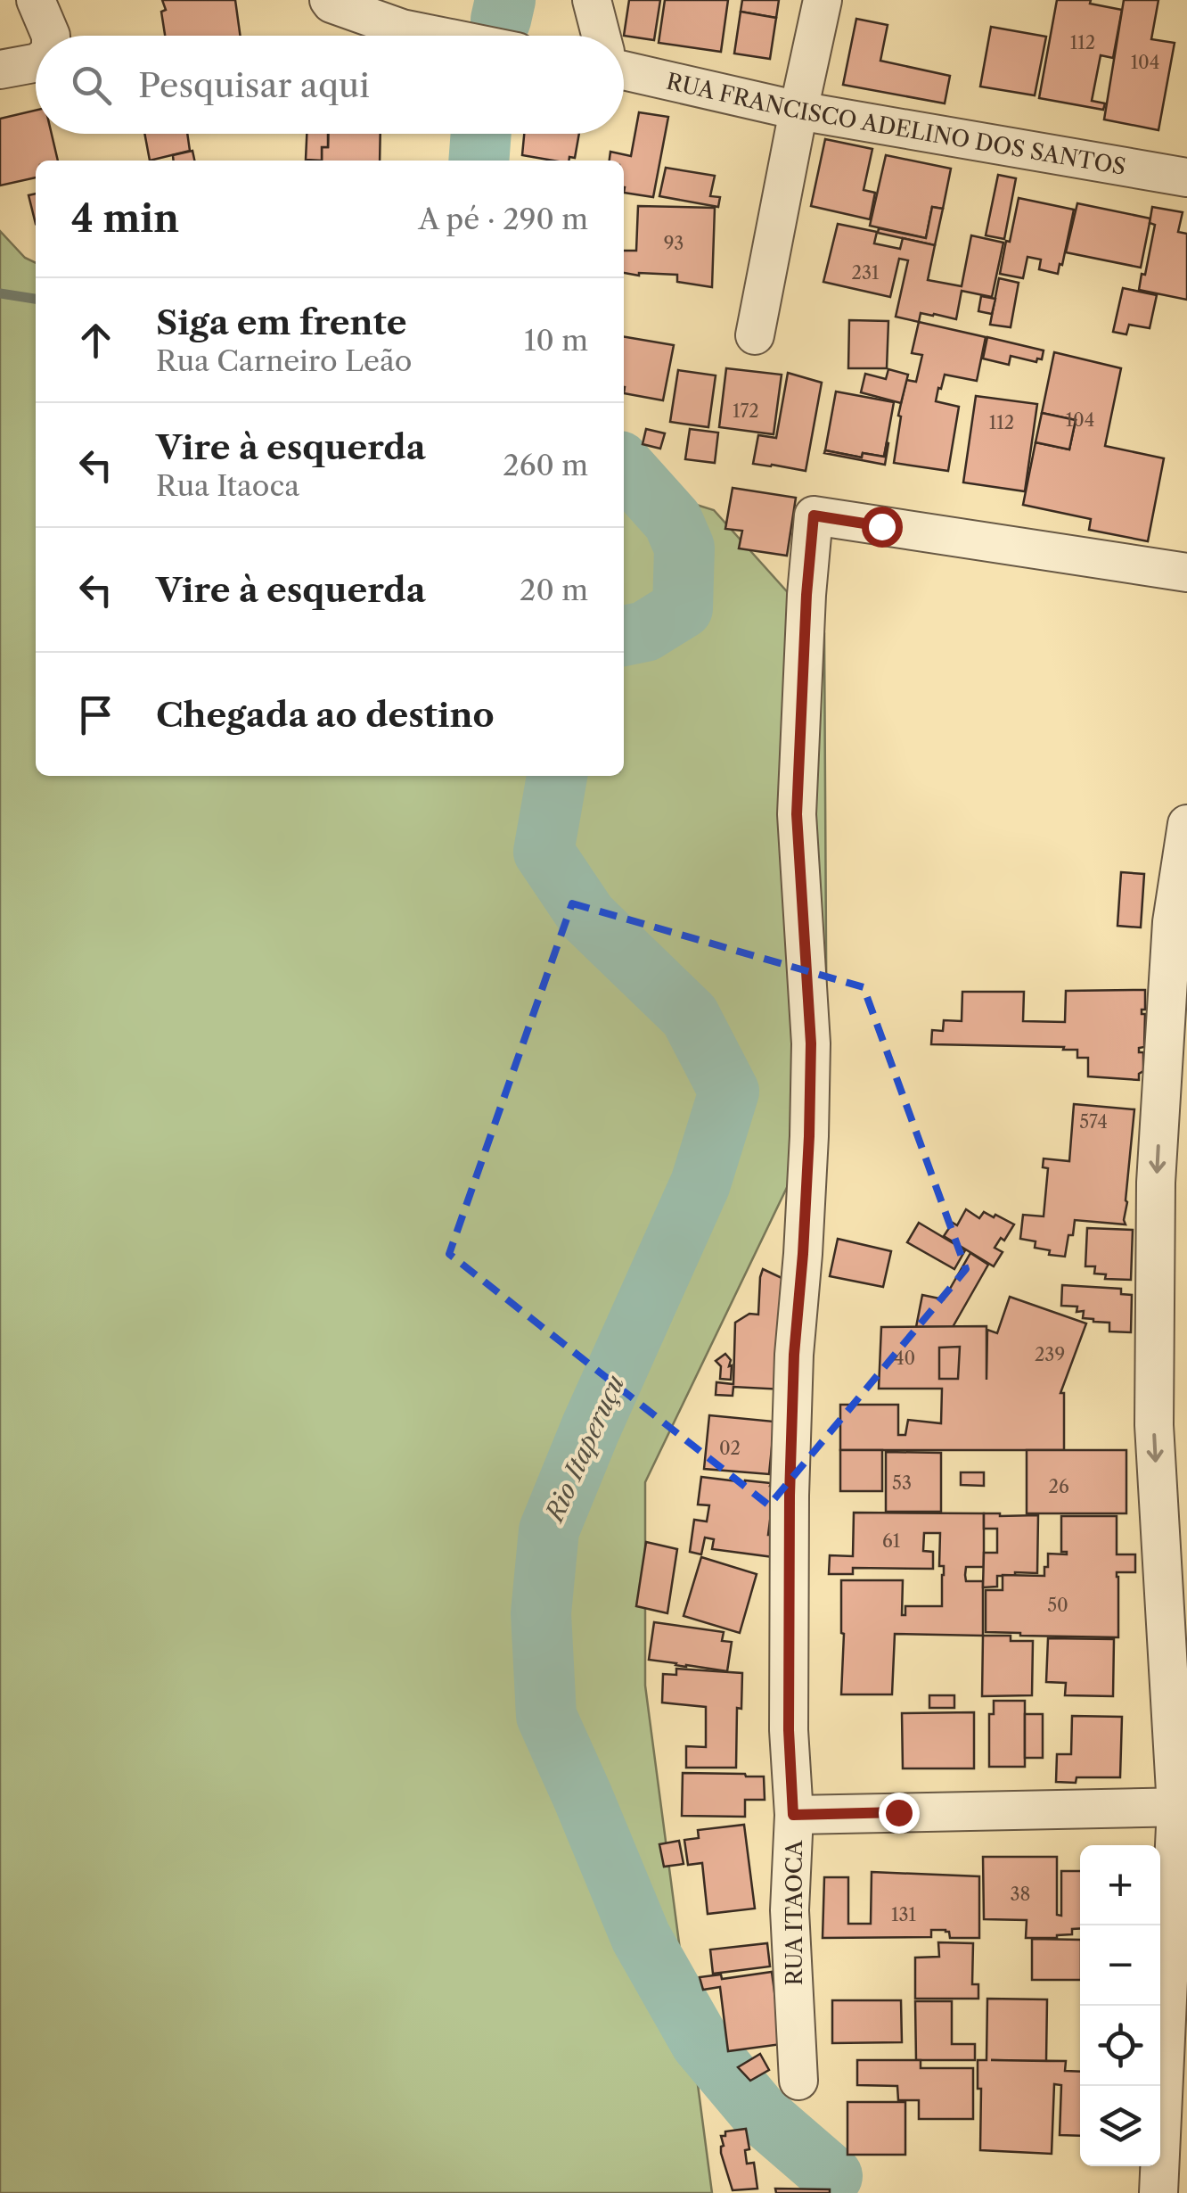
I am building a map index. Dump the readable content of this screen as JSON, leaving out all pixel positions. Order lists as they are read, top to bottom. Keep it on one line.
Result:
{"streets":{"street":["RUA FRANCISCO ADELINO DOS SANTOS","RUA ITAOCA"]},"water":["Rio Itaperuçu"],"house_numbers":["112","104","93","231","172","104","112","574","239","40","02","53","26","61","50","38","131"],"page":{"search":"Pesquisar aqui","heading":["4 min","A pé · 290 m"],"list":[["Siga em frente","Rua Carneiro Leão","10 m"],["Vire à esquerda","Rua Itaoca","260 m"],["Vire à esquerda","20 m"],"Chegada ao destino"],"map_buttons":["+","−"]}}
